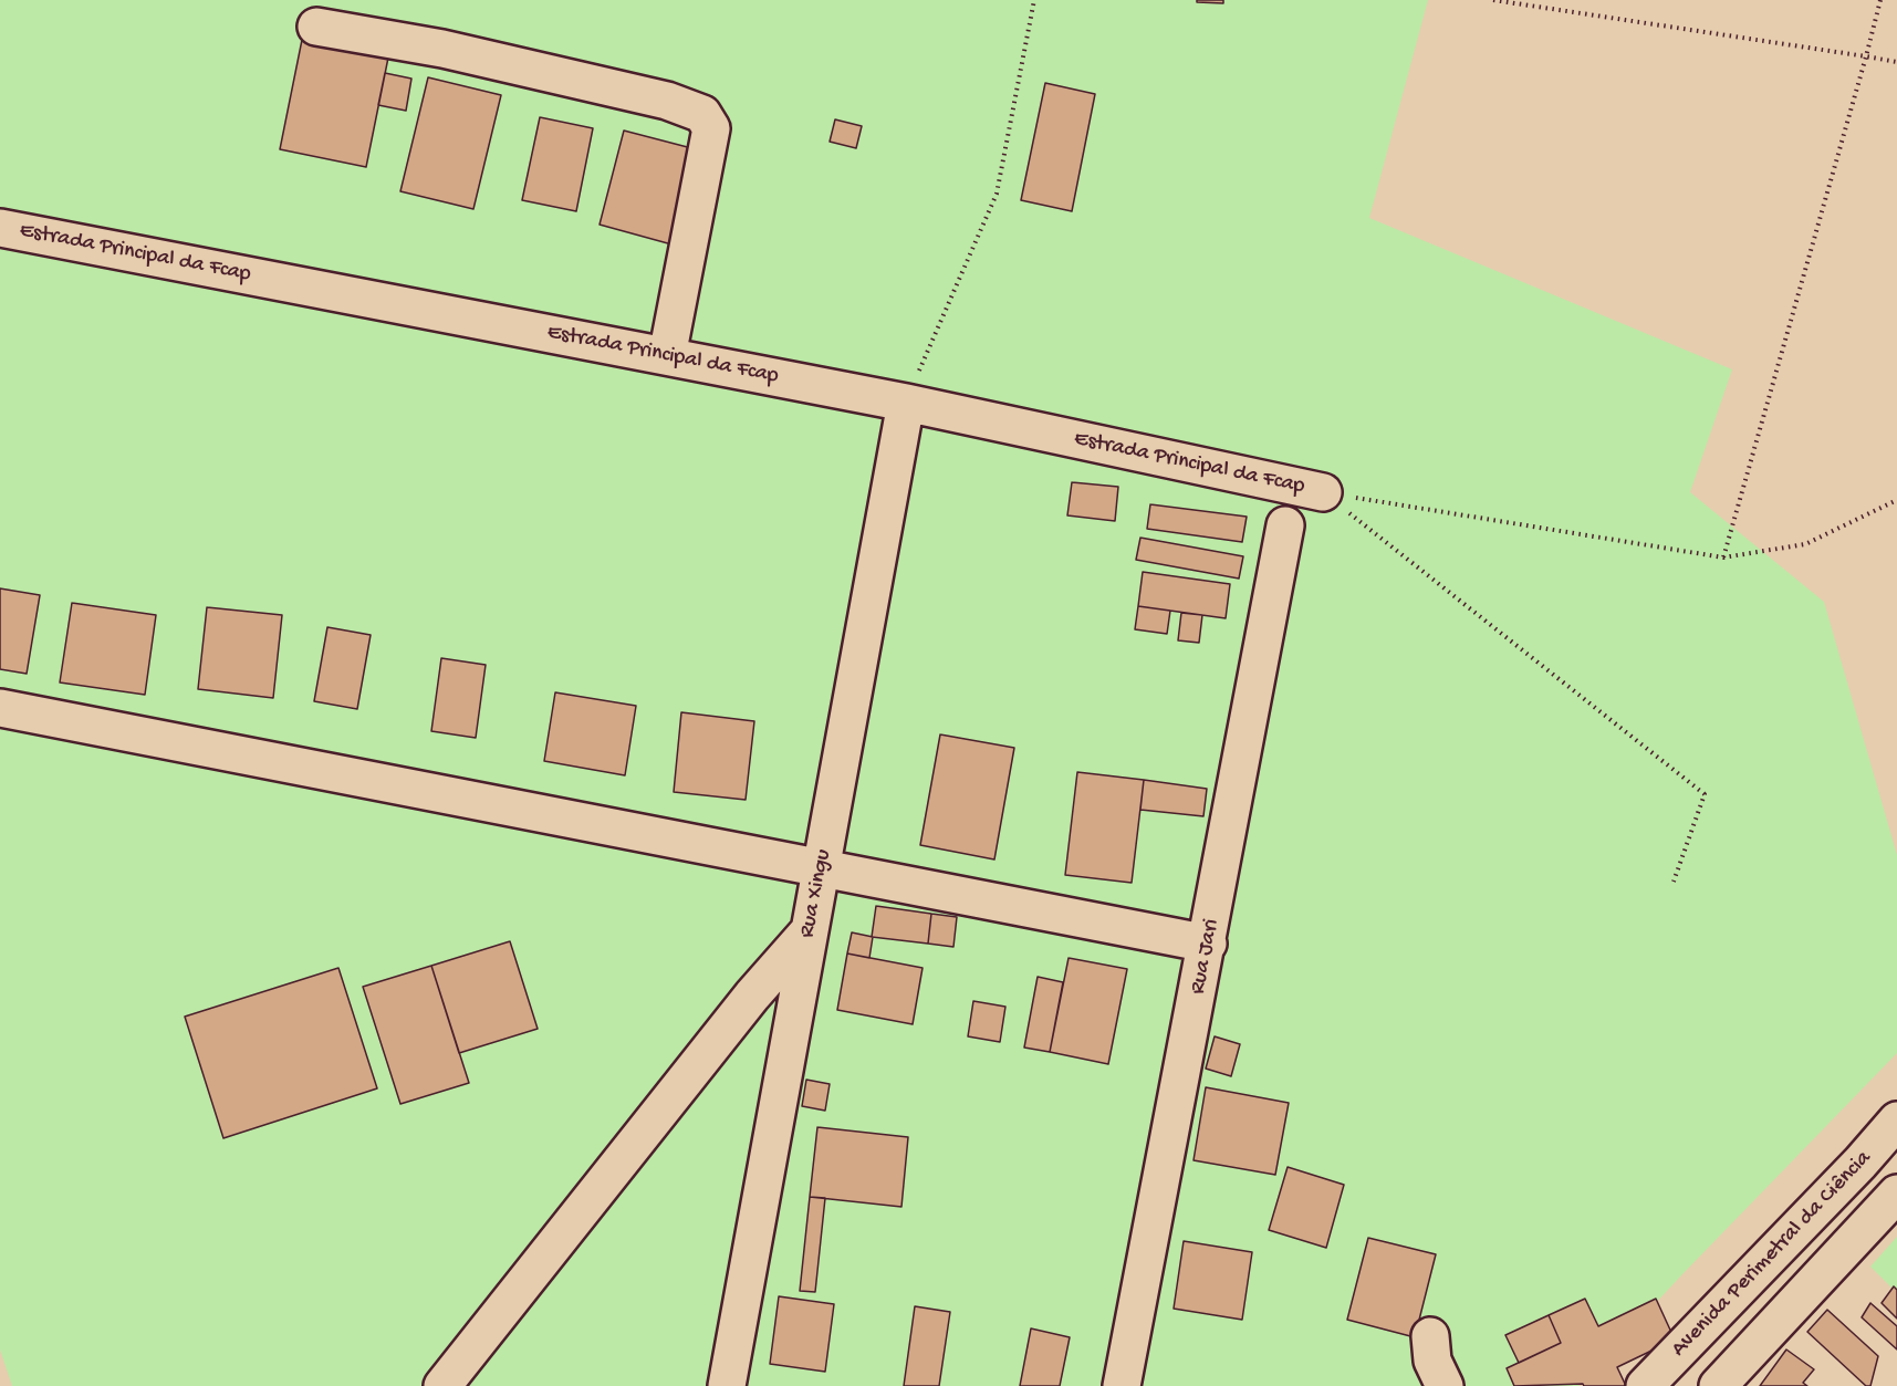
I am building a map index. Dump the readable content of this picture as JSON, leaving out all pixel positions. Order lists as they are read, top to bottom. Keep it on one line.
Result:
{"streets":{"street":["Estrada Principal da Fcap","Rua Xingu","Rua Jari","Avenida Perimetral da Ciência"]},"crossings":[["Estrada Principal da Fcap","Rua Xingu"]]}
